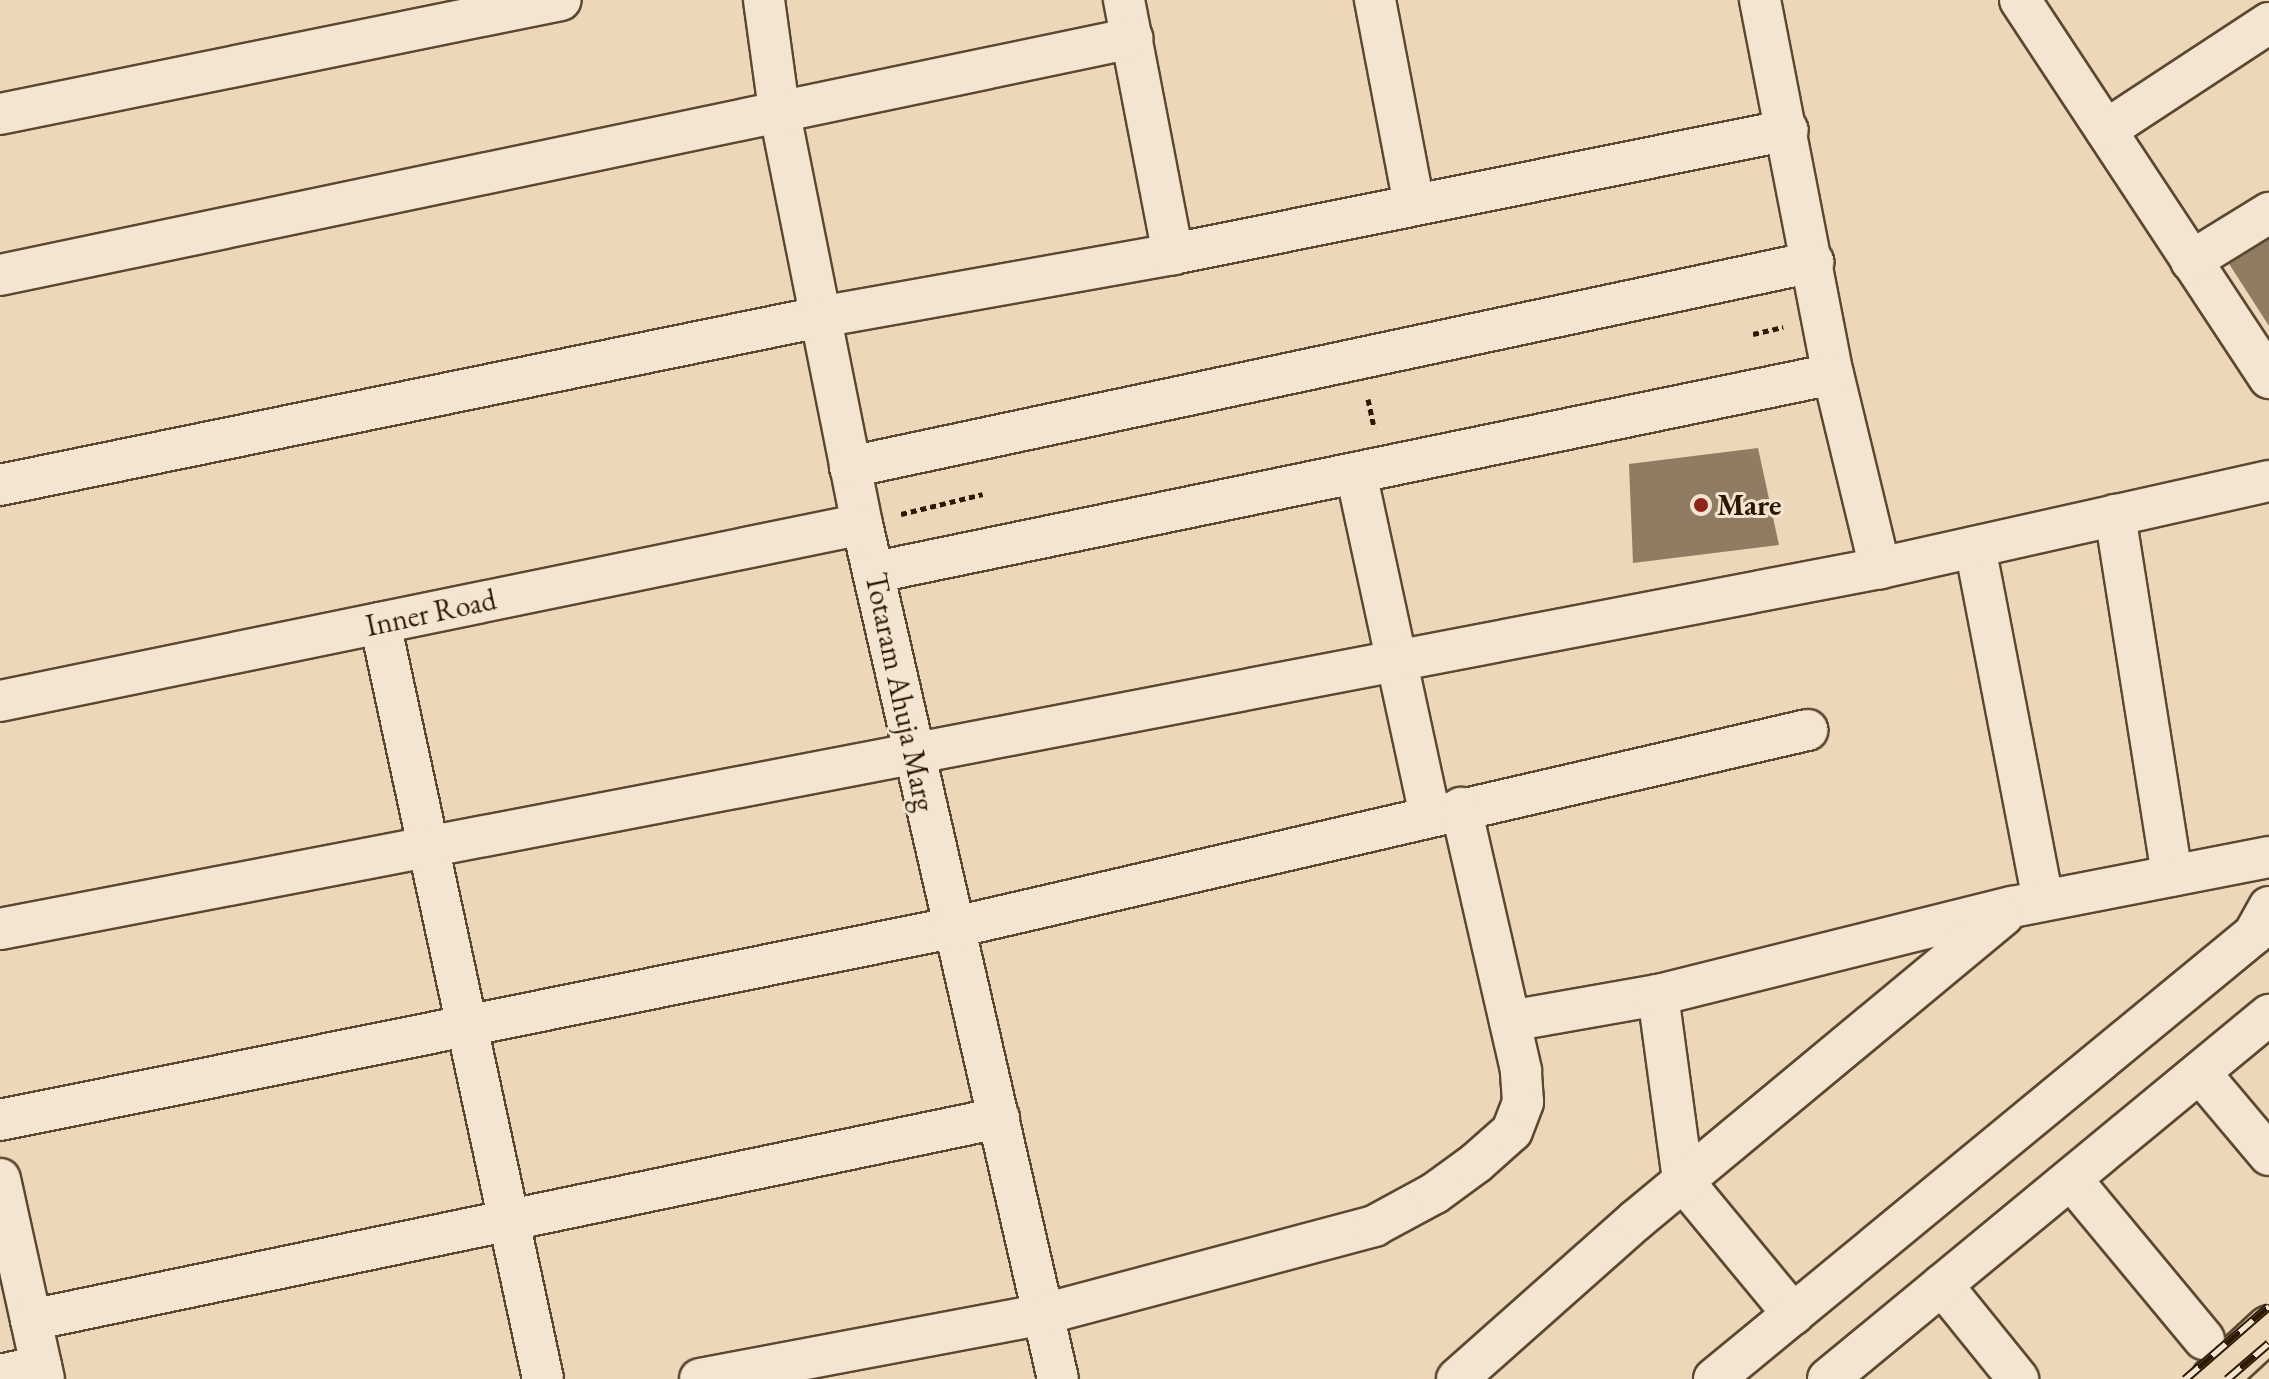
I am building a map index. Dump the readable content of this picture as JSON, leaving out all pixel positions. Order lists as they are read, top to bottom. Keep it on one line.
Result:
{"streets":{"street":["Inner Road","Totaram Ahuja Marg"]},"crossings":[["Inner Road","Totaram Ahuja Marg"]],"places":["Mare"]}
